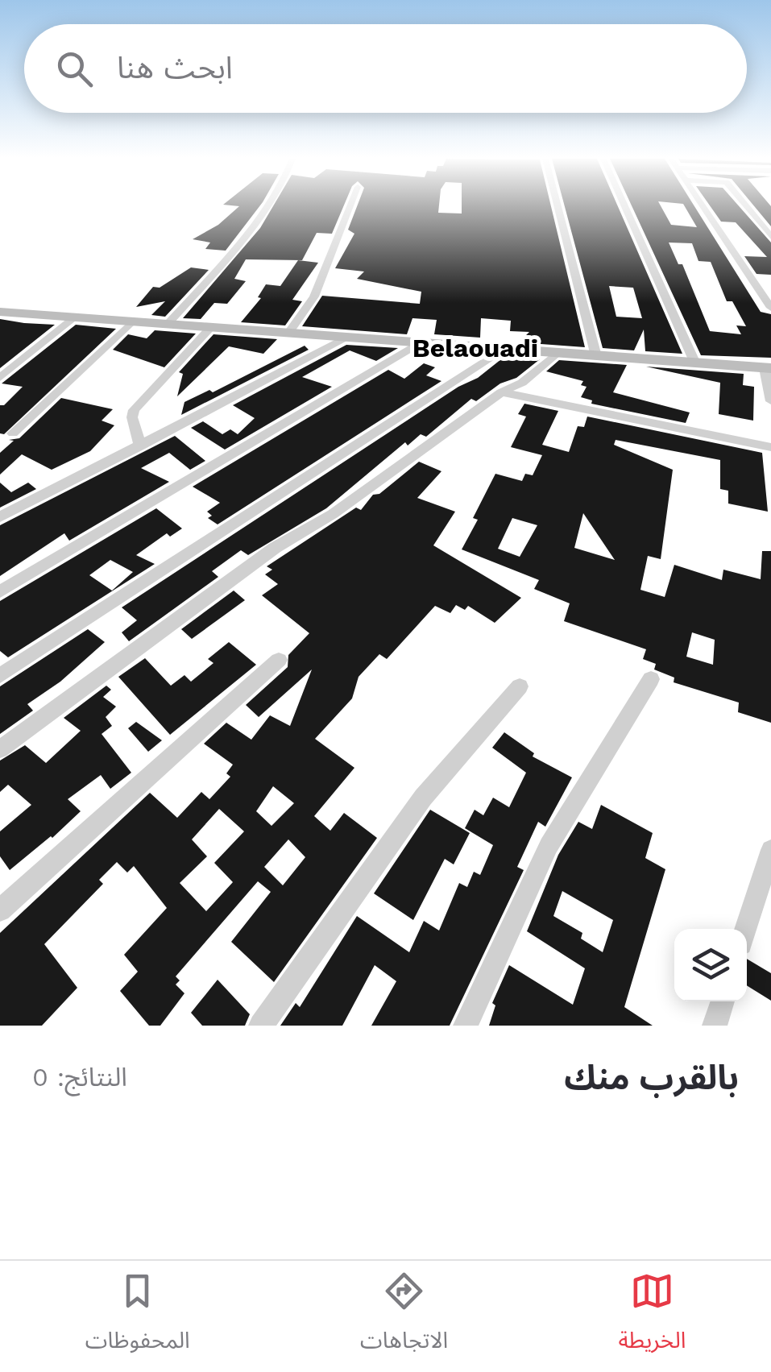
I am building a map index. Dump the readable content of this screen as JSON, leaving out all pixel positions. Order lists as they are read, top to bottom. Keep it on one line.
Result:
{"districts":["Belaouadi"],"page":{"search":"ابحث هنا","heading":["بالقرب منك","النتائج: 0"],"nav":["الخريطة","الاتجاهات","المحفوظات"]}}
